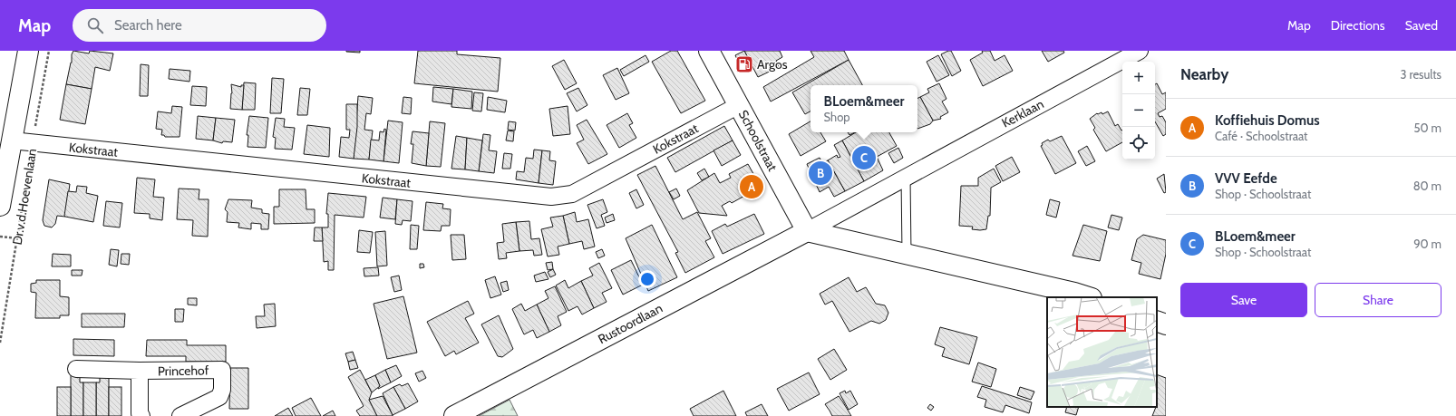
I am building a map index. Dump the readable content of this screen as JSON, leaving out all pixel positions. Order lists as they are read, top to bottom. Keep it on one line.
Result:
{"streets":{"street":["Kerklaan","Kokstraat","Schoolstraat","Dr.v.d.Hoevenlaan","Rustoordlaan","Princehof"]},"crossings":[["Kokstraat","Schoolstraat"],["Kokstraat","Dr.v.d.Hoevenlaan"],["Schoolstraat","Rustoordlaan"]],"places":{"fuel station":["Argos"]},"page":{"header":"Map","search":"Search here","nav":["Map","Directions","Saved"],"heading":["Nearby","3 results"],"map_buttons":["+","−"],"popup":["BLoem&meer","Shop"],"list":[{"mark":"A","name":"Koffiehuis Domus","note":"Café · Schoolstraat","value":"50 m"},{"mark":"B","name":"VVV Eefde","note":"Shop · Schoolstraat","value":"80 m"},{"mark":"C","name":"BLoem&meer","note":"Shop · Schoolstraat","value":"90 m"}],"pins":["C","B","A"],"buttons":["Save","Share"]}}
